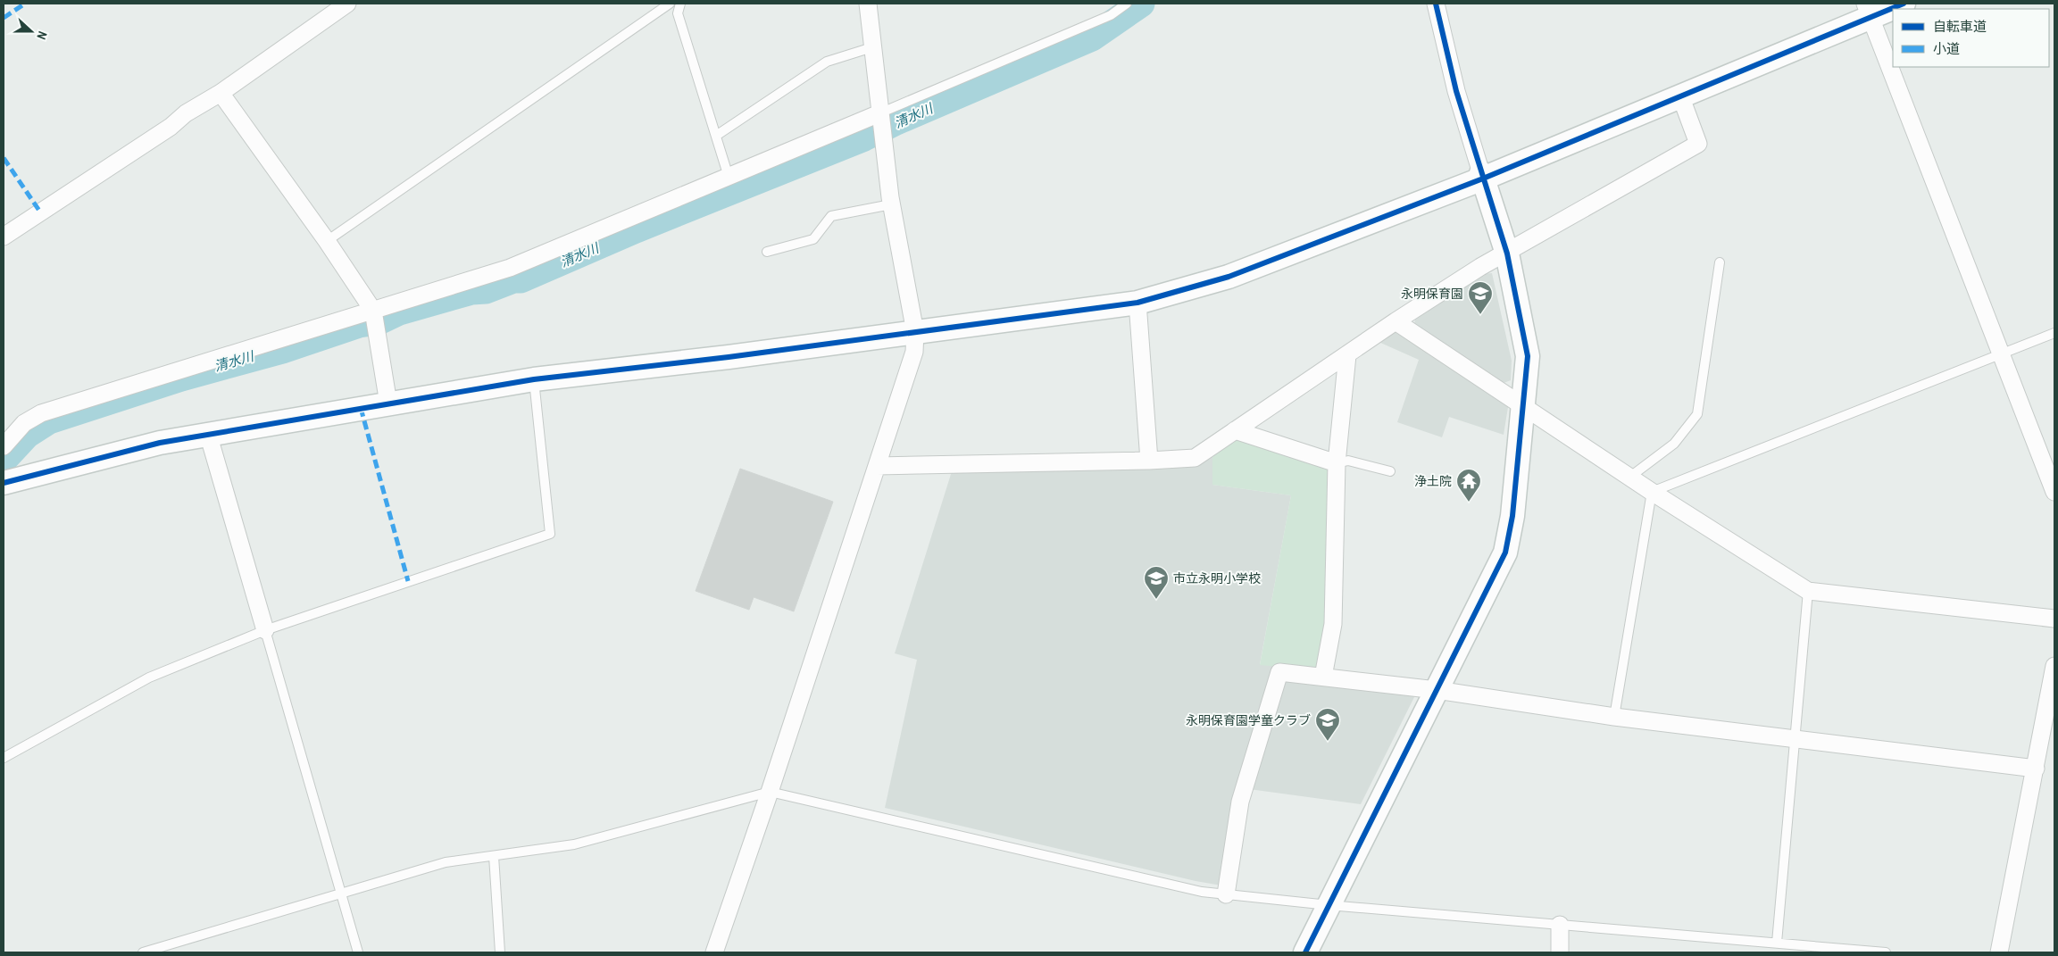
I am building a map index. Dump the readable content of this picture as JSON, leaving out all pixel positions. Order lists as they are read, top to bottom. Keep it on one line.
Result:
{"water":["清水川"],"places":{"school or university":["永明保育園","市立永明小学校","永明保育園学童クラブ"],"temple":["浄土院"]},"legend":["自転車道","小道"],"north":"right"}
